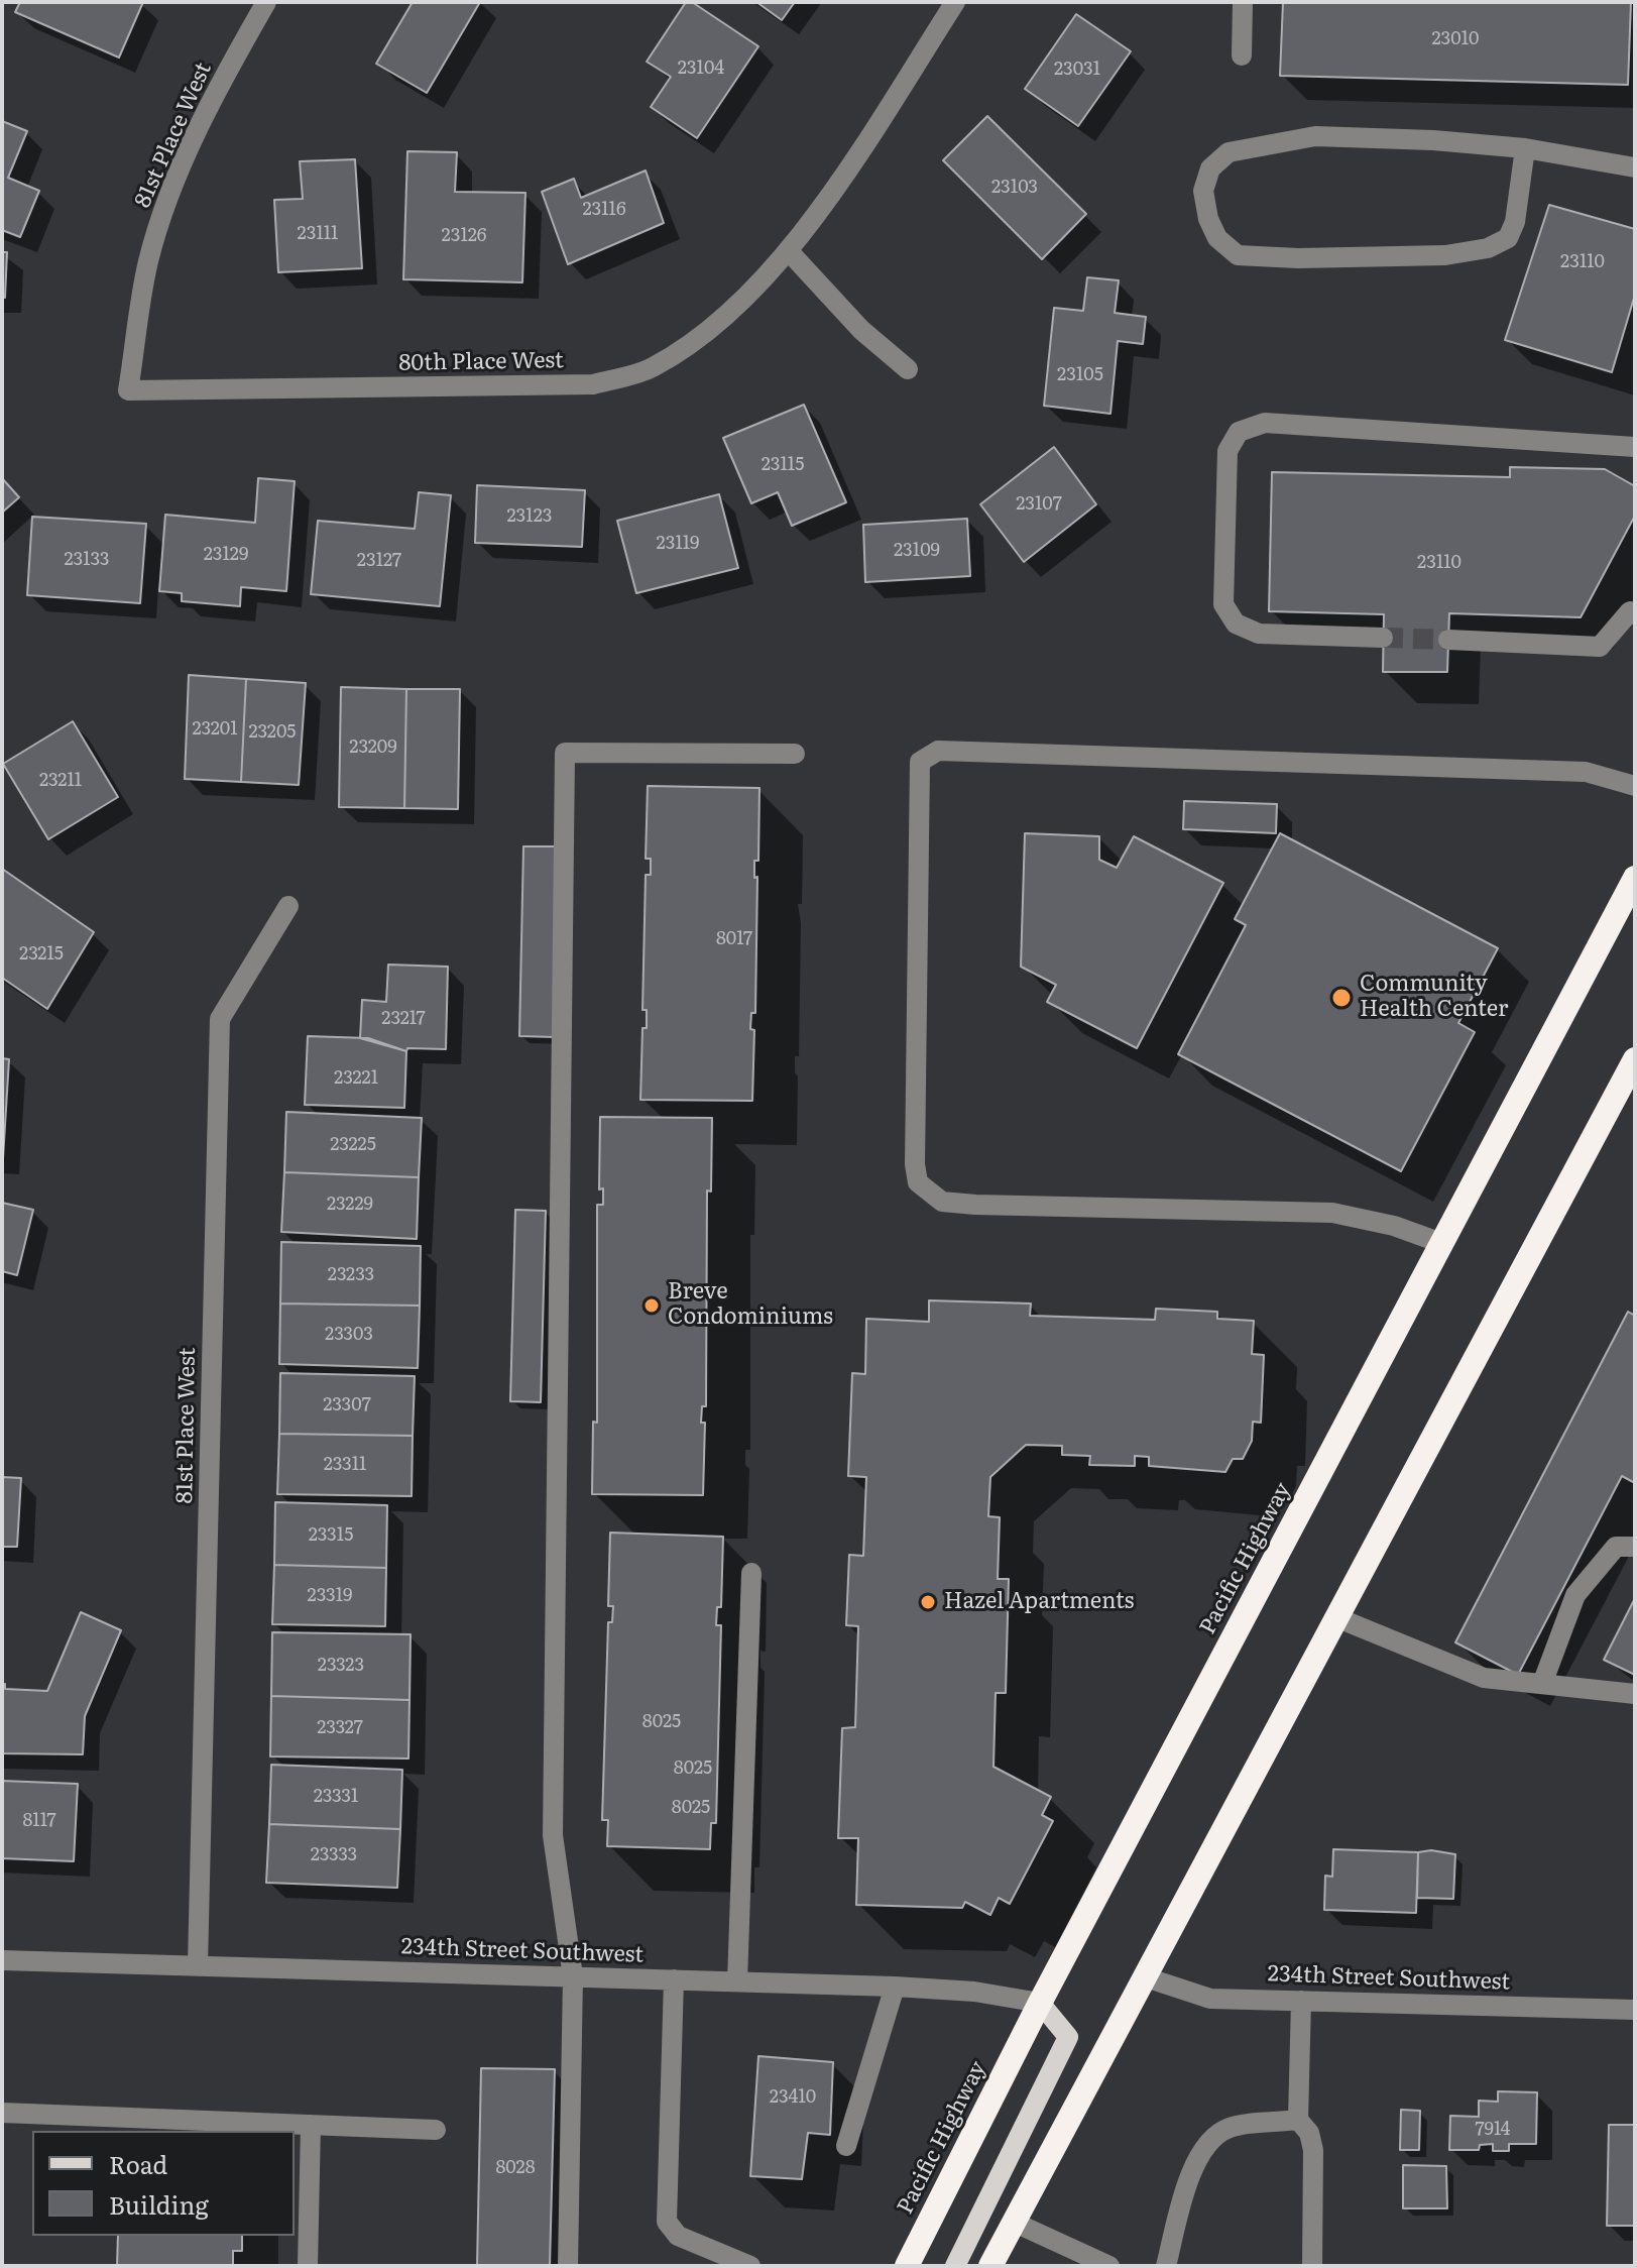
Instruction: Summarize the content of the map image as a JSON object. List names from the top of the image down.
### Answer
{
  "streets": {
    "highway": ["Pacific Highway"],
    "street": ["81st Place West", "80th Place West", "234th Street Southwest"]
  },
  "crossings": [
    ["81st Place West", "80th Place West"],
    ["81st Place West", "234th Street Southwest"],
    ["Pacific Highway", "234th Street Southwest"]
  ],
  "places": ["Community Health Center", "Breve Condominiums", "Hazel Apartments"],
  "house_numbers": [
    "23010",
    "23104",
    "23031",
    "23103",
    "23116",
    "23111",
    "23126",
    "23110",
    "23105",
    "23115",
    "23107",
    "23123",
    "23119",
    "23109",
    "23129",
    "23133",
    "23127",
    "23110",
    "23201",
    "23205",
    "23209",
    "23211",
    "8017",
    "23215",
    "23217",
    "23221",
    "23225",
    "23229",
    "23233",
    "23303",
    "23307",
    "23311",
    "23315",
    "23319",
    "23323",
    "8025",
    "23327",
    "8025",
    "23331",
    "8025",
    "8117",
    "23333",
    "23410",
    "7914",
    "8028"
  ],
  "legend": ["Road", "Building"]
}
